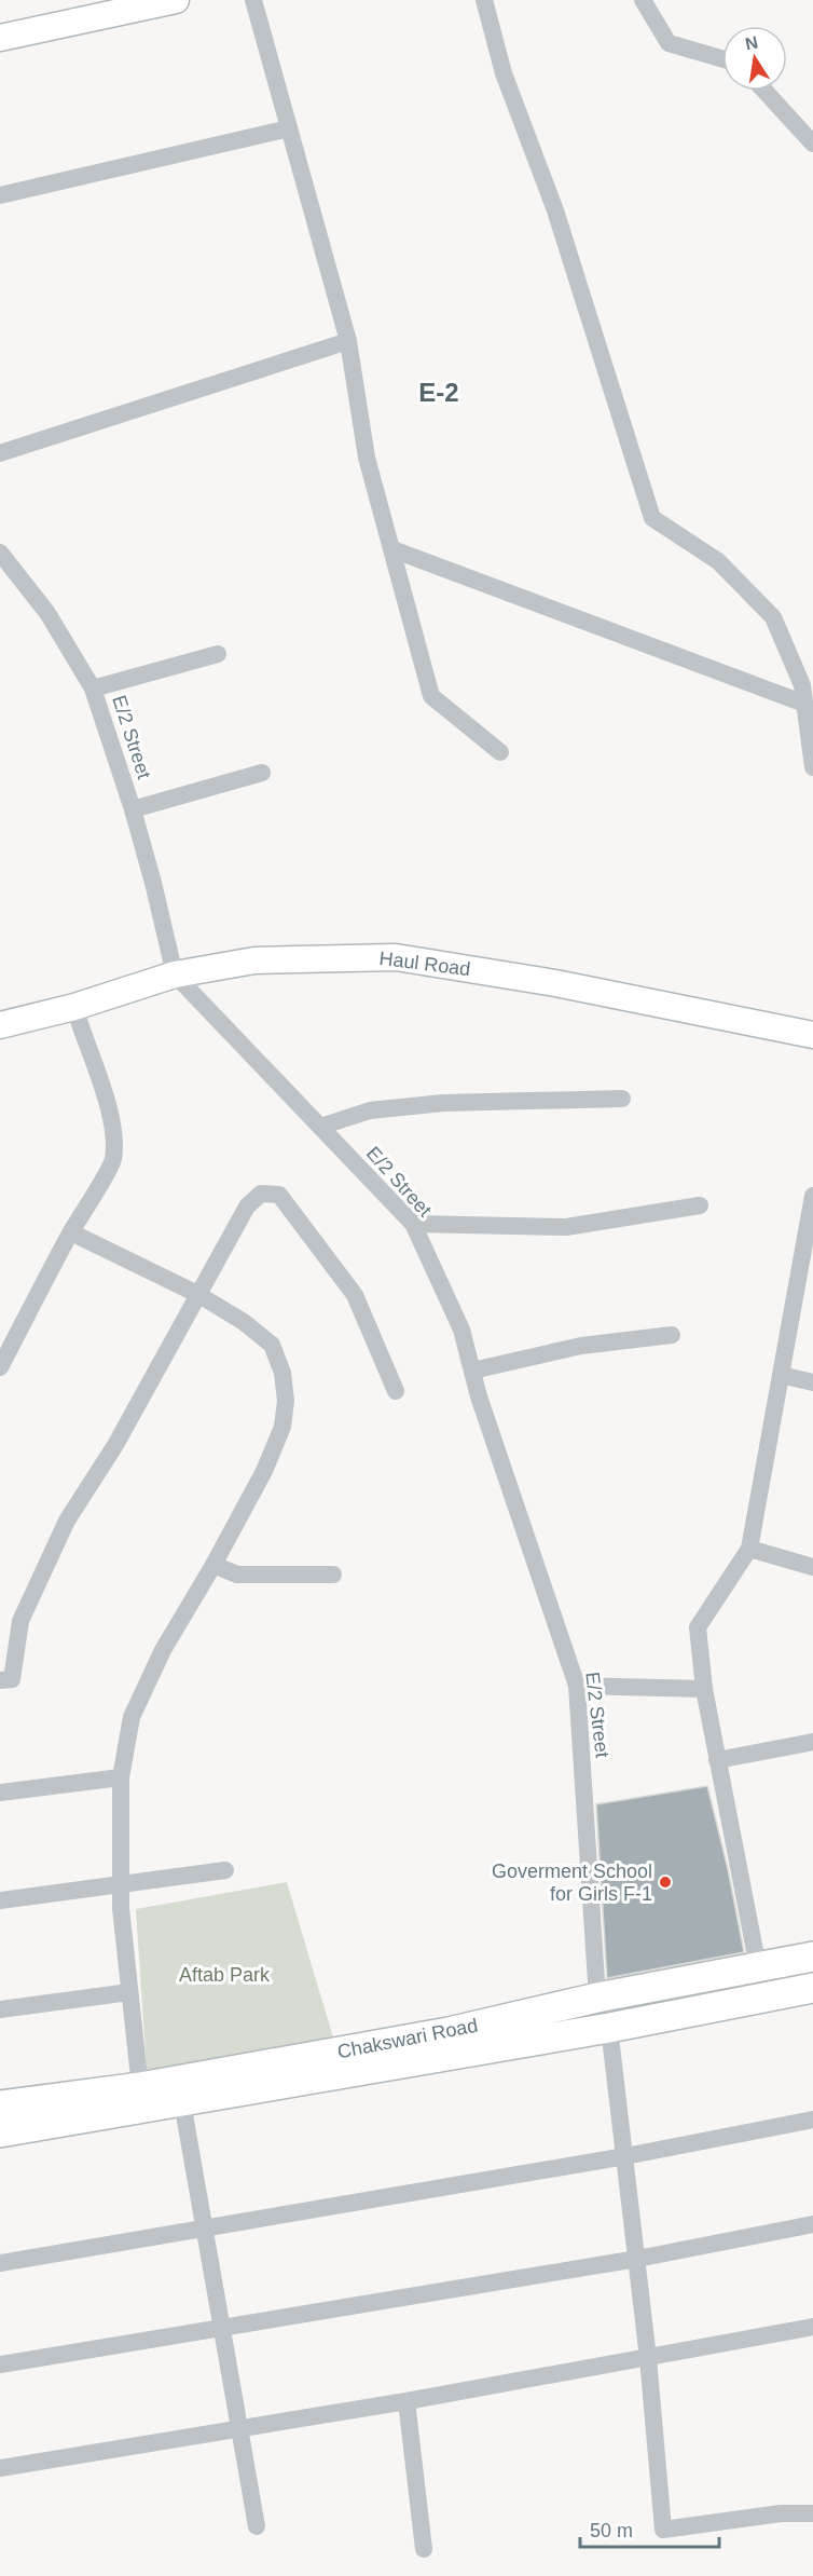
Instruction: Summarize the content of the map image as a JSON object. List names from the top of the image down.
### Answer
{
  "streets": {
    "main road": ["Haul Road", "Chakswari Road"],
    "street": ["E/2 Street"]
  },
  "crossings": [
    ["E/2 Street", "Haul Road"],
    ["E/2 Street", "Chakswari Road"]
  ],
  "districts": ["E-2"],
  "parks": ["Aftab Park"],
  "places": ["Goverment School for Girls F-1"],
  "scale_bar": "50 m",
  "north": "top"
}
